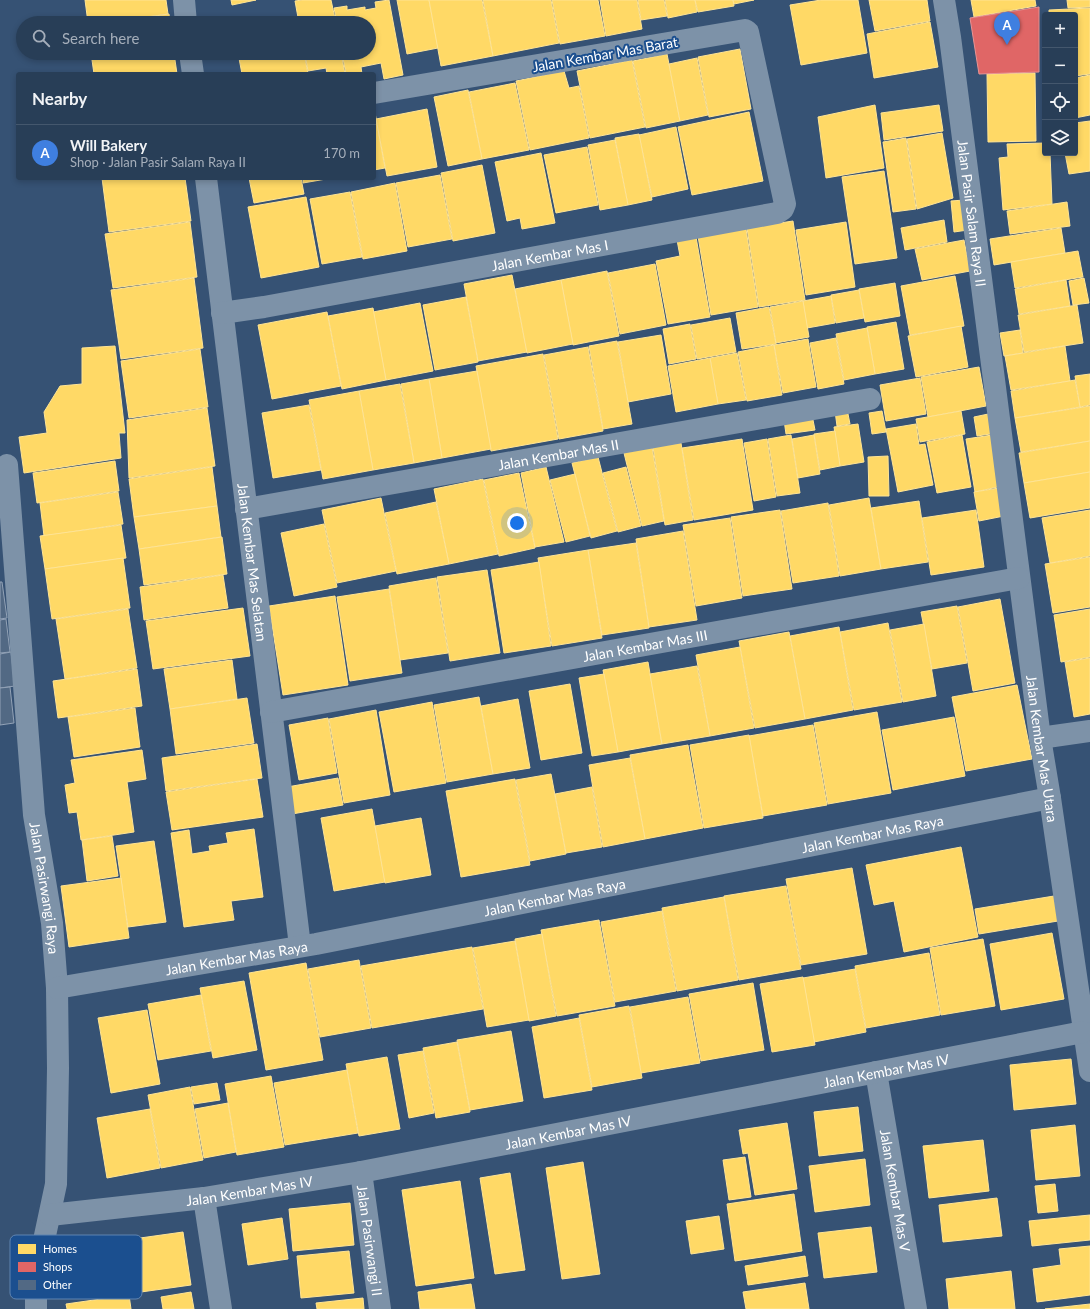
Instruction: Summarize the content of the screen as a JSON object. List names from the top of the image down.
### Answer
{
  "streets": {
    "street": [
      "Jalan Kembar Mas Barat",
      "Jalan Pasir Salam Raya II",
      "Jalan Kembar Mas I",
      "Jalan Kembar Mas II",
      "Jalan Kembar Mas Selatan",
      "Jalan Kembar Mas III",
      "Jalan Kembar Mas Utara",
      "Jalan Kembar Mas Raya",
      "Jalan Pasirwangi Raya",
      "Jalan Kembar Mas IV",
      "Jalan Kembar Mas V",
      "Jalan Pasirwangi II"
    ]
  },
  "crossings": [
    ["Jalan Kembar Mas Barat", "Jalan Kembar Mas I"],
    ["Jalan Pasir Salam Raya II", "Jalan Kembar Mas Utara"],
    ["Jalan Kembar Mas I", "Jalan Kembar Mas Selatan"],
    ["Jalan Kembar Mas II", "Jalan Kembar Mas Selatan"],
    ["Jalan Kembar Mas Selatan", "Jalan Kembar Mas III"],
    ["Jalan Kembar Mas Selatan", "Jalan Kembar Mas Raya"],
    ["Jalan Kembar Mas III", "Jalan Kembar Mas Utara"],
    ["Jalan Kembar Mas Utara", "Jalan Kembar Mas Raya"],
    ["Jalan Kembar Mas Utara", "Jalan Kembar Mas IV"],
    ["Jalan Kembar Mas Raya", "Jalan Pasirwangi Raya"],
    ["Jalan Pasirwangi Raya", "Jalan Kembar Mas IV"],
    ["Jalan Kembar Mas IV", "Jalan Kembar Mas V"],
    ["Jalan Kembar Mas IV", "Jalan Pasirwangi II"]
  ],
  "legend": ["Homes", "Shops", "Other"],
  "page": {
    "map_buttons": ["+", "−"],
    "pins": "A",
    "search": "Search here",
    "heading": "Nearby",
    "list": [
      {
        "mark": "A",
        "name": "Will Bakery",
        "note": "Shop · Jalan Pasir Salam Raya II",
        "value": "170 m"
      }
    ]
  }
}
